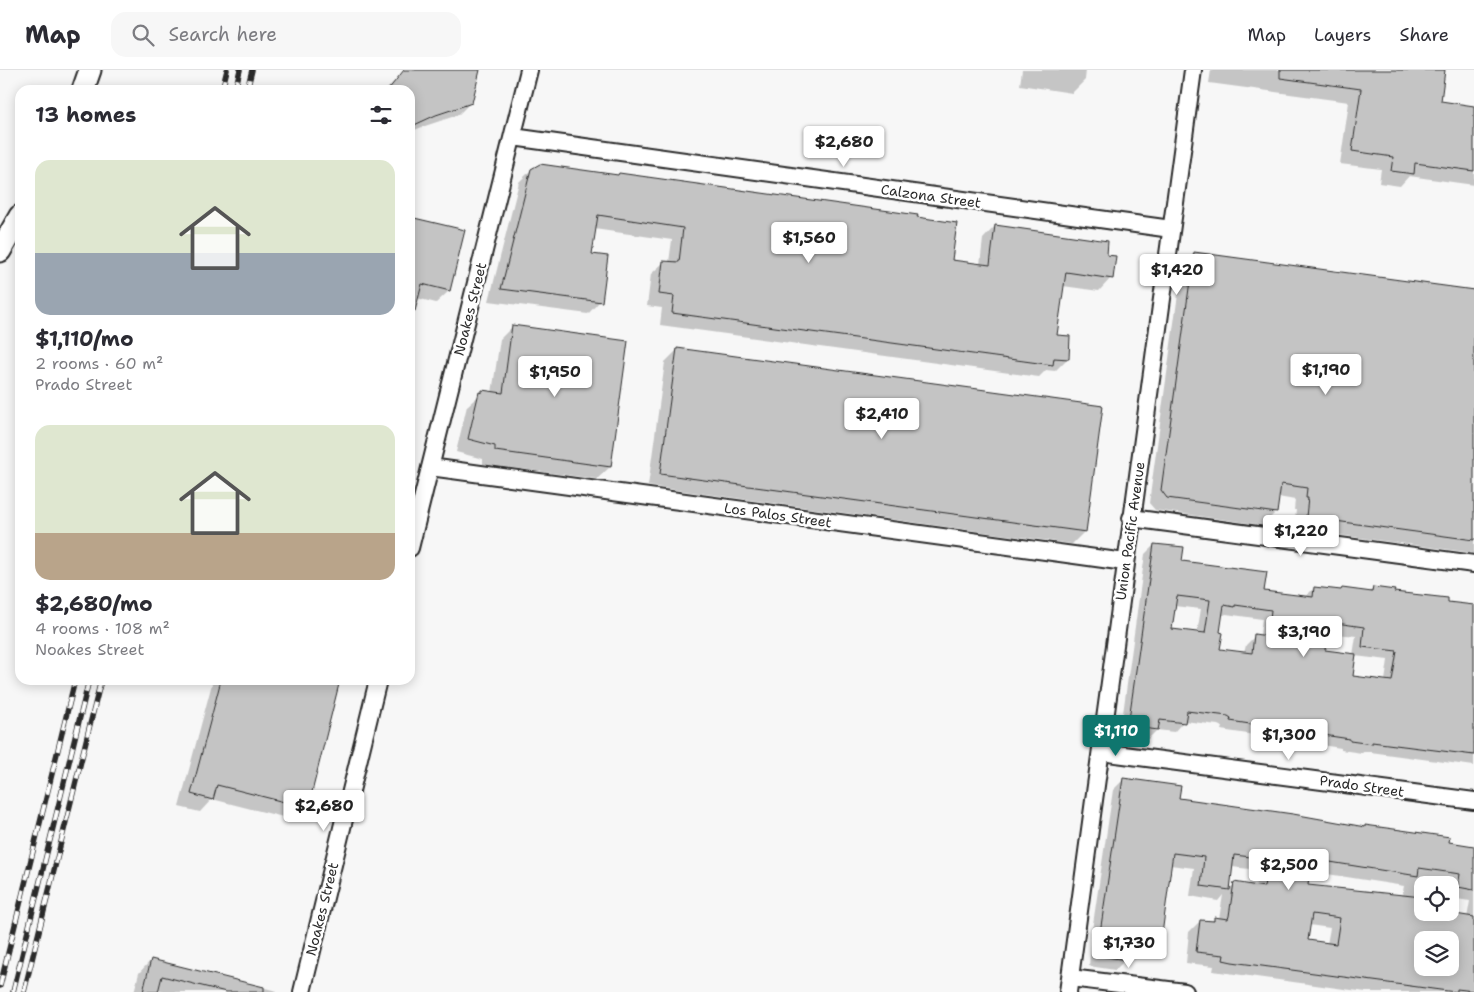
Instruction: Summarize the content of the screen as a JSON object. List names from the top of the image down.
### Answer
{
  "streets": {
    "street": [
      "Calzona Street",
      "Noakes Street",
      "Los Palos Street",
      "Union Pacific Avenue",
      "Prado Street"
    ]
  },
  "crossings": [
    ["Calzona Street", "Noakes Street"],
    ["Calzona Street", "Union Pacific Avenue"],
    ["Noakes Street", "Los Palos Street"],
    ["Los Palos Street", "Union Pacific Avenue"],
    ["Union Pacific Avenue", "Prado Street"]
  ],
  "page": {
    "header": "Map",
    "search": "Search here",
    "nav": ["Map", "Layers", "Share"],
    "heading": "13 homes",
    "price": [
      "$2,680",
      "$1,560",
      "$1,420",
      "$1,190",
      "$1,950",
      "$2,410",
      "$1,220",
      "$3,190",
      "$1,110",
      "$1,300",
      "$2,680",
      "$2,500",
      "$1,730"
    ],
    "list": [
      {
        "name": "$1,110/mo",
        "note": "2 rooms · 60 m² · Prado Street"
      },
      {
        "name": "$2,680/mo",
        "note": "4 rooms · 108 m² · Noakes Street"
      }
    ]
  }
}
